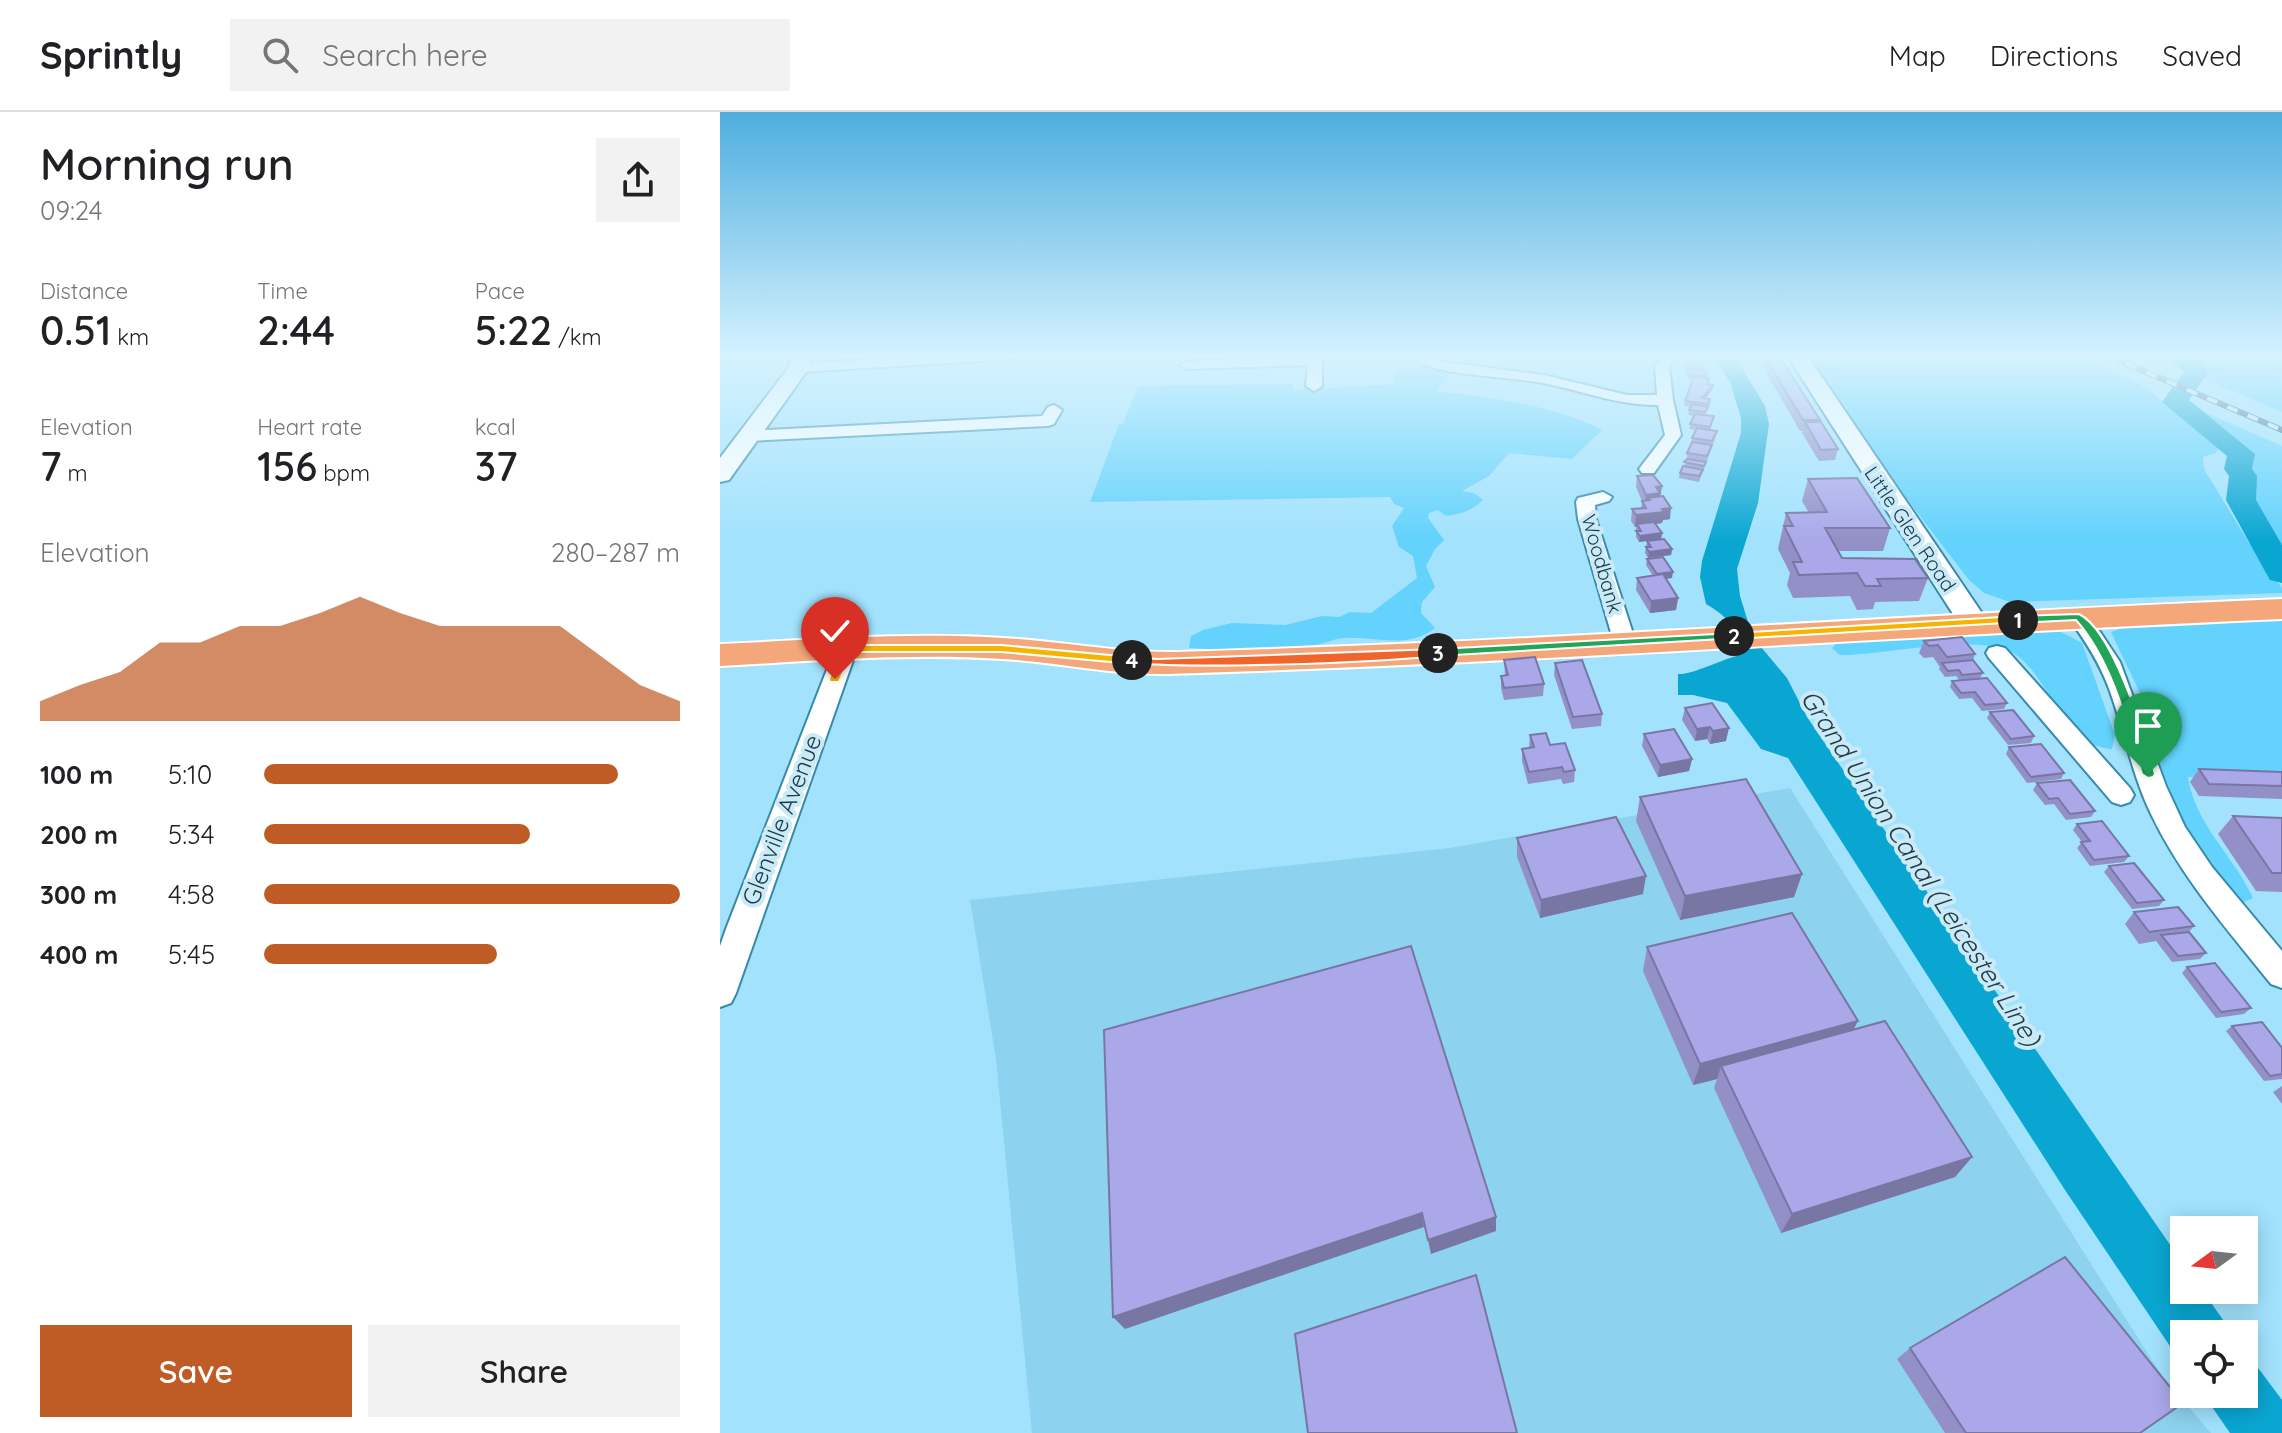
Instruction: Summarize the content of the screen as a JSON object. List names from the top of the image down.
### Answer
{
  "streets": {
    "main road": ["Little Glen Road"],
    "street": ["Woodbank", "Glenville Avenue"]
  },
  "water": ["Grand Union Canal (Leicester Line)"],
  "north": "left",
  "page": {
    "header": "Sprintly",
    "search": "Search here",
    "nav": ["Map", "Directions", "Saved"],
    "heading": ["Morning run", "09:24"],
    "stats": [
      ["Distance", "0.51 km"],
      ["Time", "2:44"],
      ["Pace", "5:22 /km"],
      ["Elevation", "7 m"],
      ["Heart rate", "156 bpm"],
      ["kcal", "37"]
    ],
    "chart": ["Elevation", "280–287 m"],
    "pins": [
      "1",
      "2",
      "3",
      "4"
    ],
    "list": [
      {
        "name": "100 m",
        "note": "5:10"
      },
      {
        "name": "200 m",
        "note": "5:34"
      },
      {
        "name": "300 m",
        "note": "4:58"
      },
      {
        "name": "400 m",
        "note": "5:45"
      }
    ],
    "buttons": ["Save", "Share"]
  }
}
